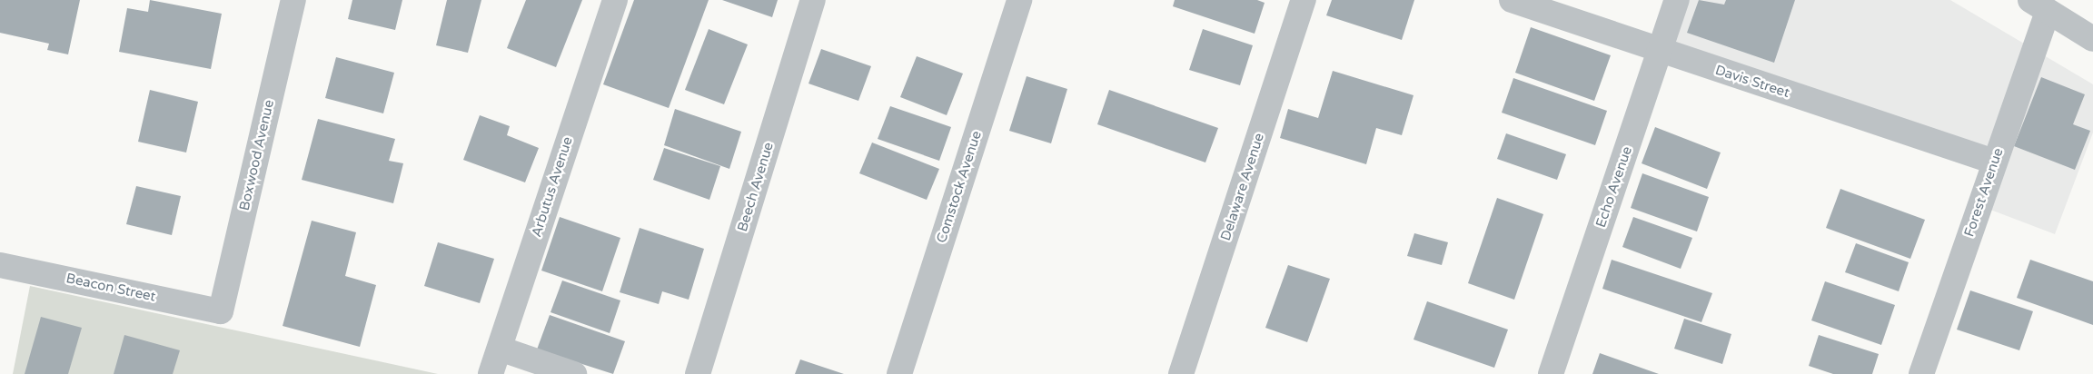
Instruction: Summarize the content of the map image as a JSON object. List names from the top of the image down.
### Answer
{
  "streets": {
    "street": [
      "Davis Street",
      "Boxwood Avenue",
      "Arbutus Avenue",
      "Beech Avenue",
      "Comstock Avenue",
      "Delaware Avenue",
      "Echo Avenue",
      "Forest Avenue",
      "Beacon Street"
    ]
  },
  "crossings": [
    ["Davis Street", "Echo Avenue"],
    ["Davis Street", "Forest Avenue"],
    ["Boxwood Avenue", "Beacon Street"]
  ]
}
